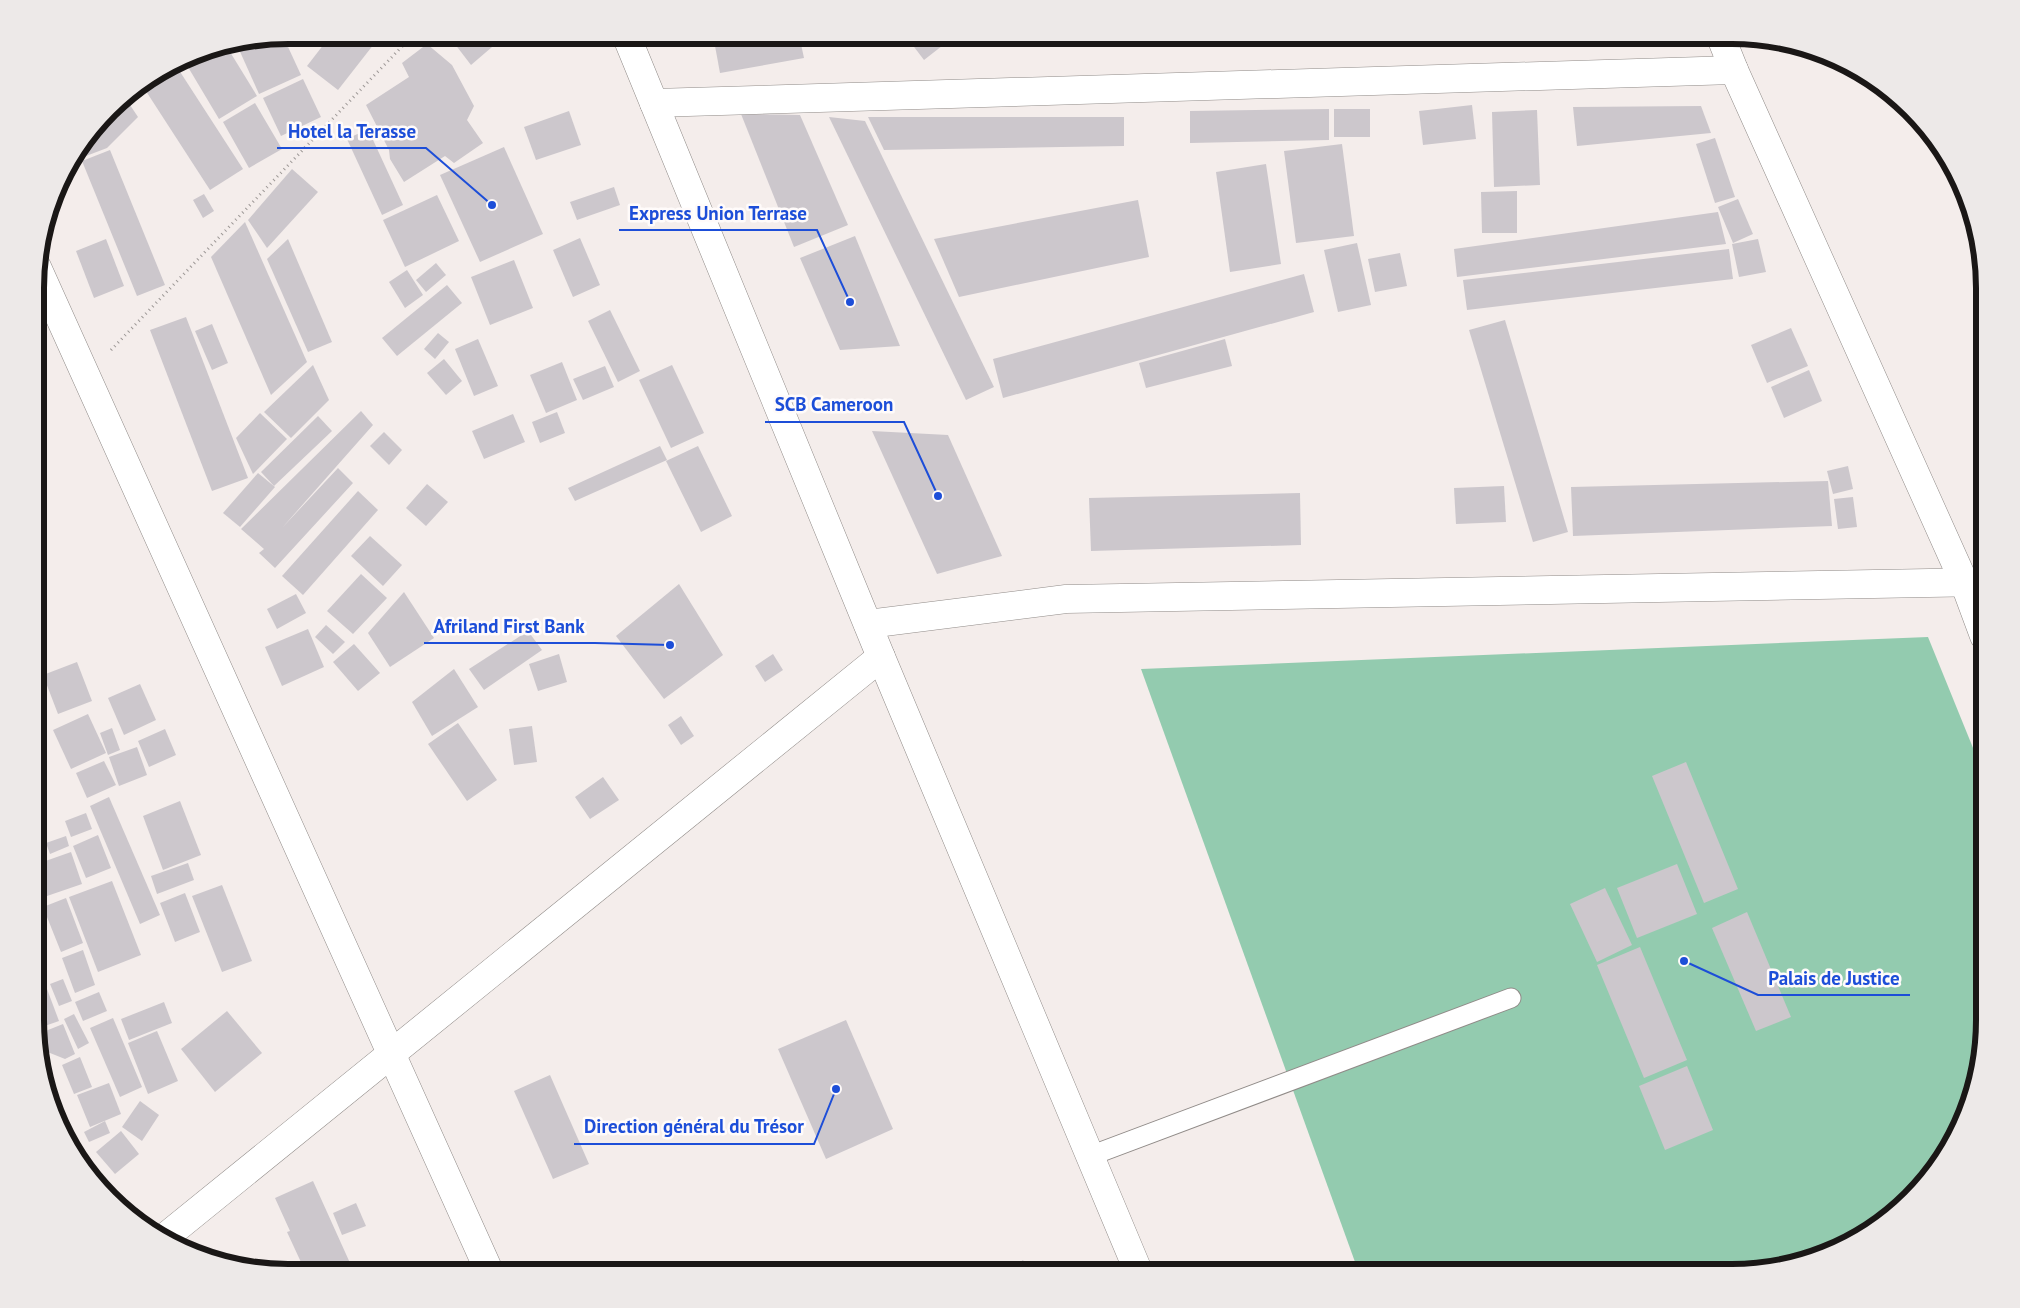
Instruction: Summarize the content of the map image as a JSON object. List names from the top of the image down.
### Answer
{
  "places": [
    "Hotel la Terasse",
    "Express Union Terrase",
    "SCB Cameroon",
    "Afriland First Bank",
    "Palais de Justice",
    "Direction général du Trésor"
  ]
}
